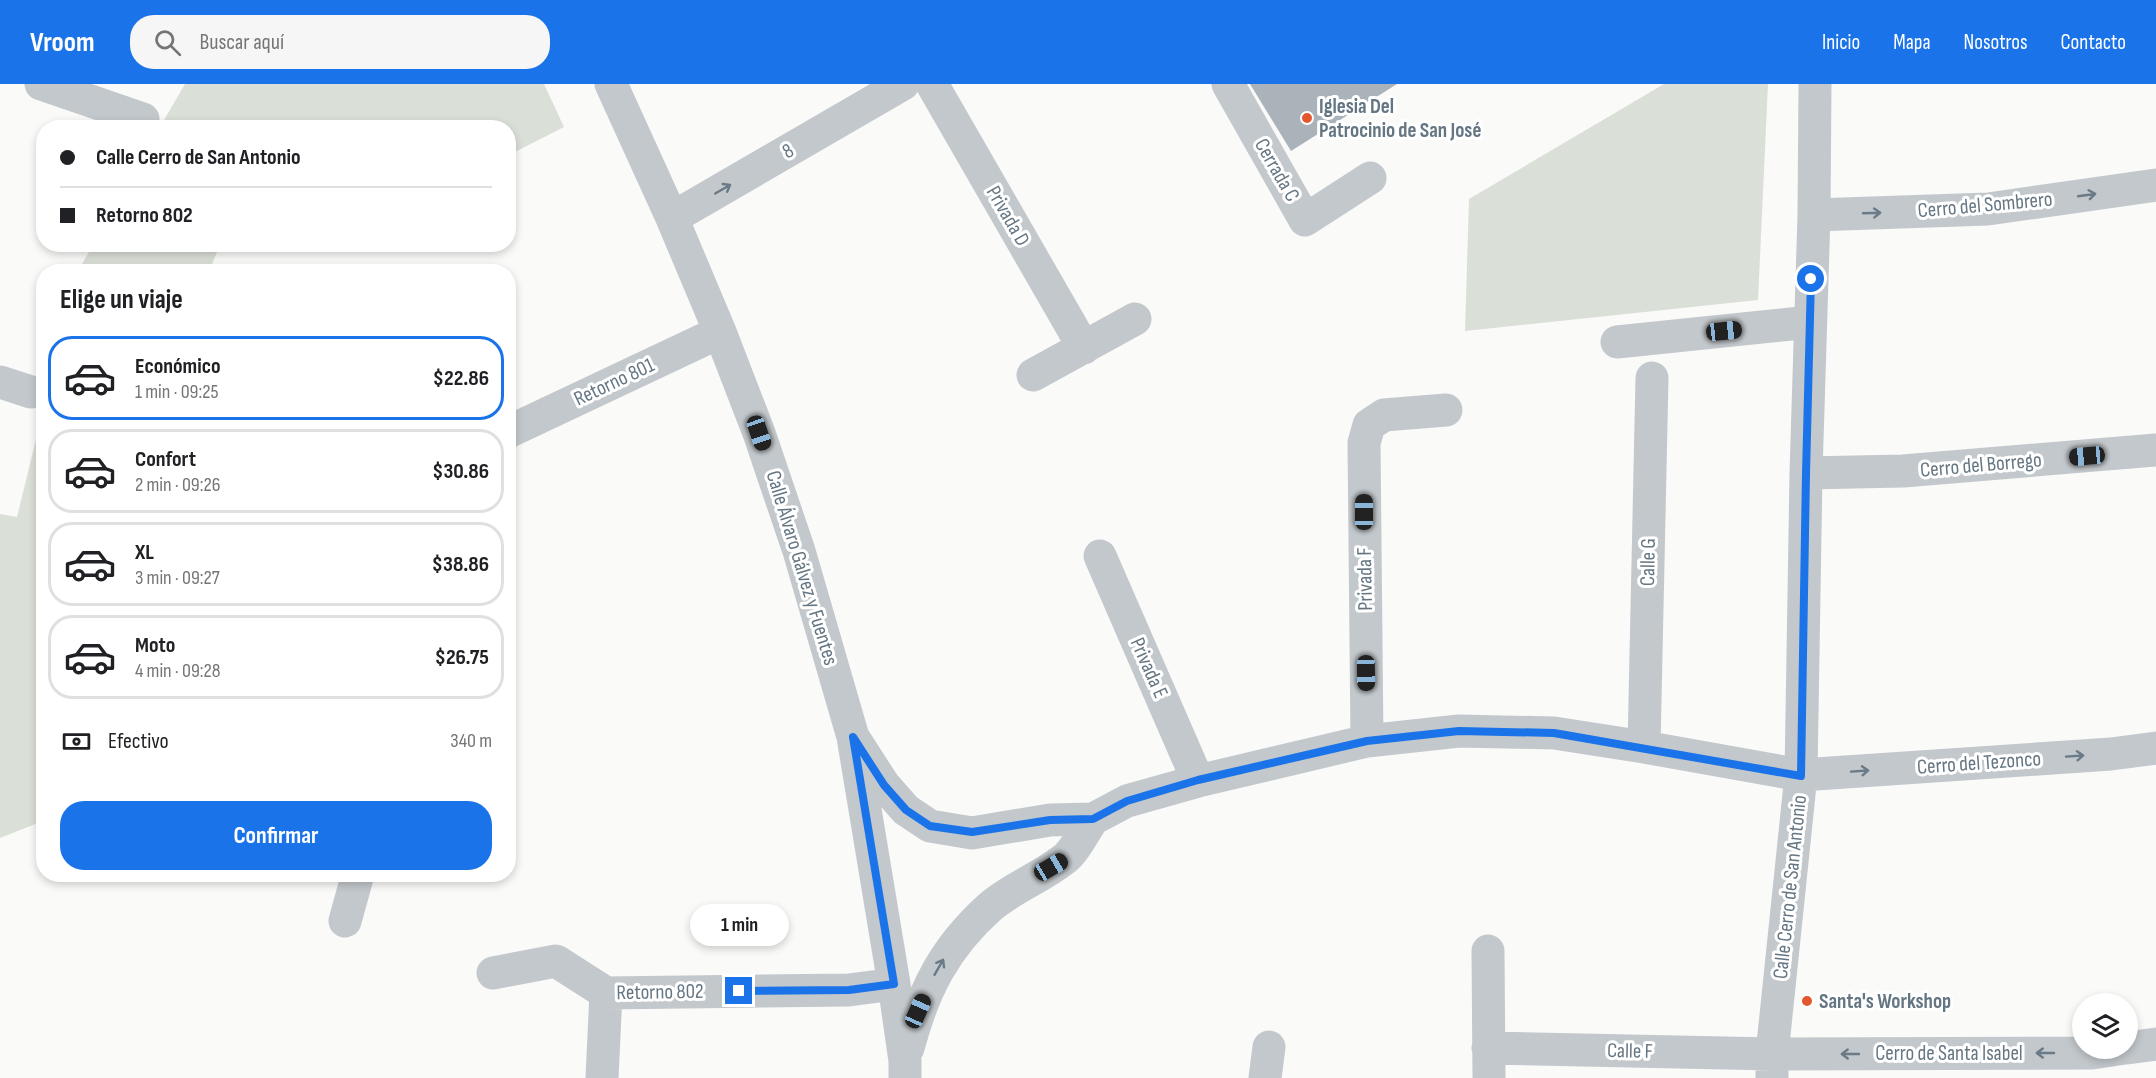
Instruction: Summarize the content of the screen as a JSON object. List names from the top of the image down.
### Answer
{
  "streets": {
    "street": [
      "8",
      "Cerrada C",
      "Cerro del Sombrero",
      "Privada D",
      "Retorno 801",
      "Cerro del Borrego",
      "Calle G",
      "Calle Álvaro Gálvez y Fuentes",
      "Privada F",
      "Privada E",
      "Cerro del Tezonco",
      "Calle Cerro de San Antonio",
      "Retorno 802",
      "Calle F",
      "Cerro de Santa Isabel"
    ]
  },
  "crossings": [
    ["8", "Calle Álvaro Gálvez y Fuentes"],
    ["Cerro del Sombrero", "Calle Cerro de San Antonio"],
    ["Retorno 801", "Calle Álvaro Gálvez y Fuentes"],
    ["Cerro del Borrego", "Calle Cerro de San Antonio"],
    ["Calle G", "Cerro del Tezonco"],
    ["Calle Álvaro Gálvez y Fuentes", "Retorno 802"],
    ["Privada F", "Cerro del Tezonco"],
    ["Privada E", "Cerro del Tezonco"],
    ["Cerro del Tezonco", "Calle Cerro de San Antonio"],
    ["Calle Cerro de San Antonio", "Calle F"],
    ["Calle Cerro de San Antonio", "Cerro de Santa Isabel"],
    ["Calle F", "Cerro de Santa Isabel"]
  ],
  "one_way": ["8", "Cerro del Sombrero", "Cerro de Santa Isabel"],
  "places": ["Iglesia Del Patrocinio de San José", "Santa's Workshop"],
  "page": {
    "header": "Vroom",
    "search": "Buscar aquí",
    "nav": [
      "Inicio",
      "Mapa",
      "Nosotros",
      "Contacto"
    ],
    "banner": ["Calle Cerro de San Antonio", "Retorno 802"],
    "heading": "Elige un viaje",
    "list": [
      {
        "name": "Económico",
        "note": "1 min · 09:25",
        "value": "$22.86"
      },
      {
        "name": "Confort",
        "note": "2 min · 09:26",
        "value": "$30.86"
      },
      {
        "name": "XL",
        "note": "3 min · 09:27",
        "value": "$38.86"
      },
      {
        "name": "Moto",
        "note": "4 min · 09:28",
        "value": "$26.75"
      }
    ],
    "pay": ["Efectivo", "340 m"],
    "buttons": "Confirmar",
    "bubble": "1 min"
  }
}
